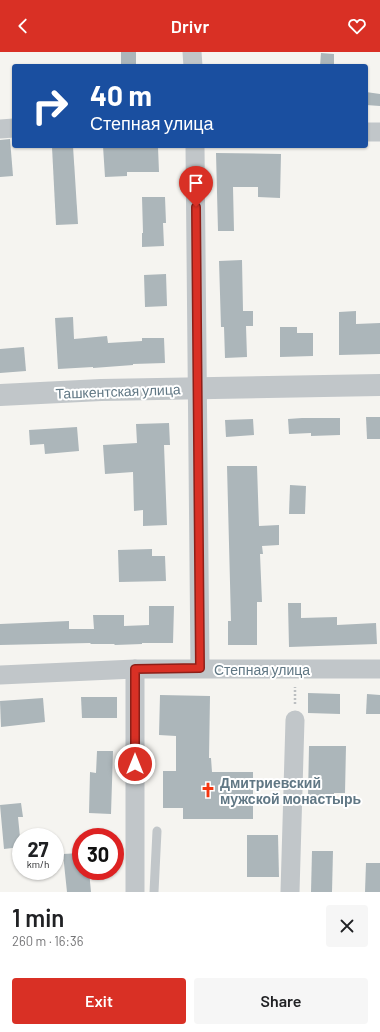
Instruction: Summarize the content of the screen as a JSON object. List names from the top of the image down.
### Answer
{
  "streets": {
    "street": ["Ташкентская улица", "Степная улица"]
  },
  "places": {
    "church": ["Дмитриевский мужской монастырь"]
  },
  "page": {
    "header": "Drivr",
    "turn": ["40 m", "Степная улица"],
    "speed": "27 km/h",
    "limit": "30",
    "heading": ["1 min", "260 m · 16:36"],
    "buttons": ["Exit", "Share"]
  }
}
